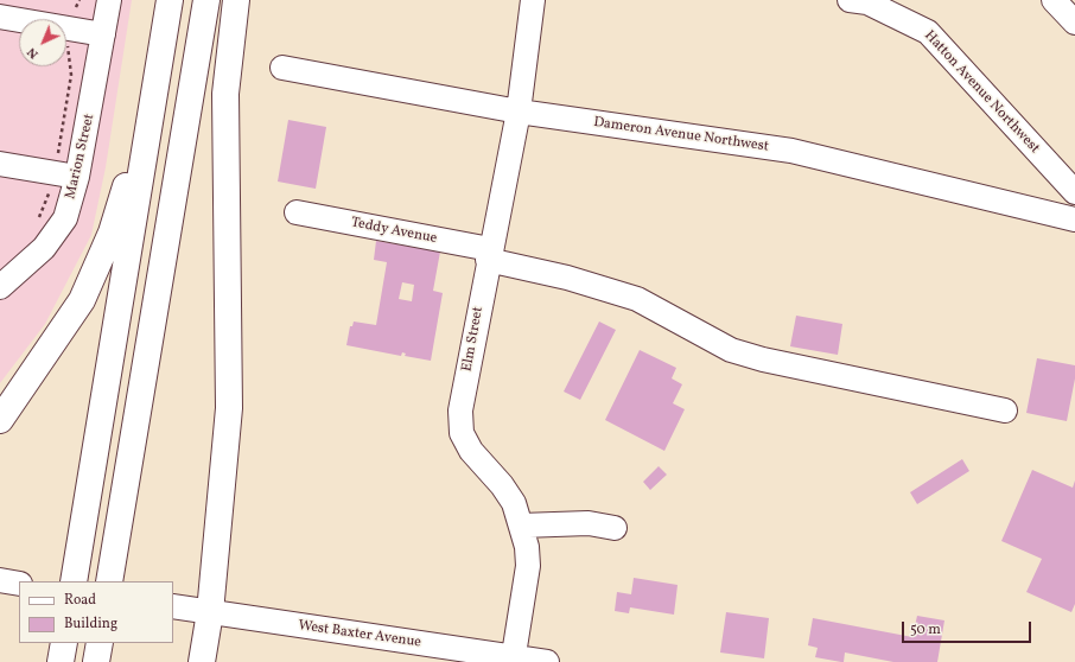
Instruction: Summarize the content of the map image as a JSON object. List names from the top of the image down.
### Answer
{
  "streets": {
    "street": [
      "Hatton Avenue Northwest",
      "Dameron Avenue Northwest",
      "Marion Street",
      "Teddy Avenue",
      "Elm Street",
      "West Baxter Avenue"
    ]
  },
  "crossings": [
    ["Dameron Avenue Northwest", "Elm Street"],
    ["Teddy Avenue", "Elm Street"],
    ["Elm Street", "West Baxter Avenue"]
  ],
  "legend": ["Road", "Building"],
  "scale_bar": "50 m",
  "north": "bottom left"
}
